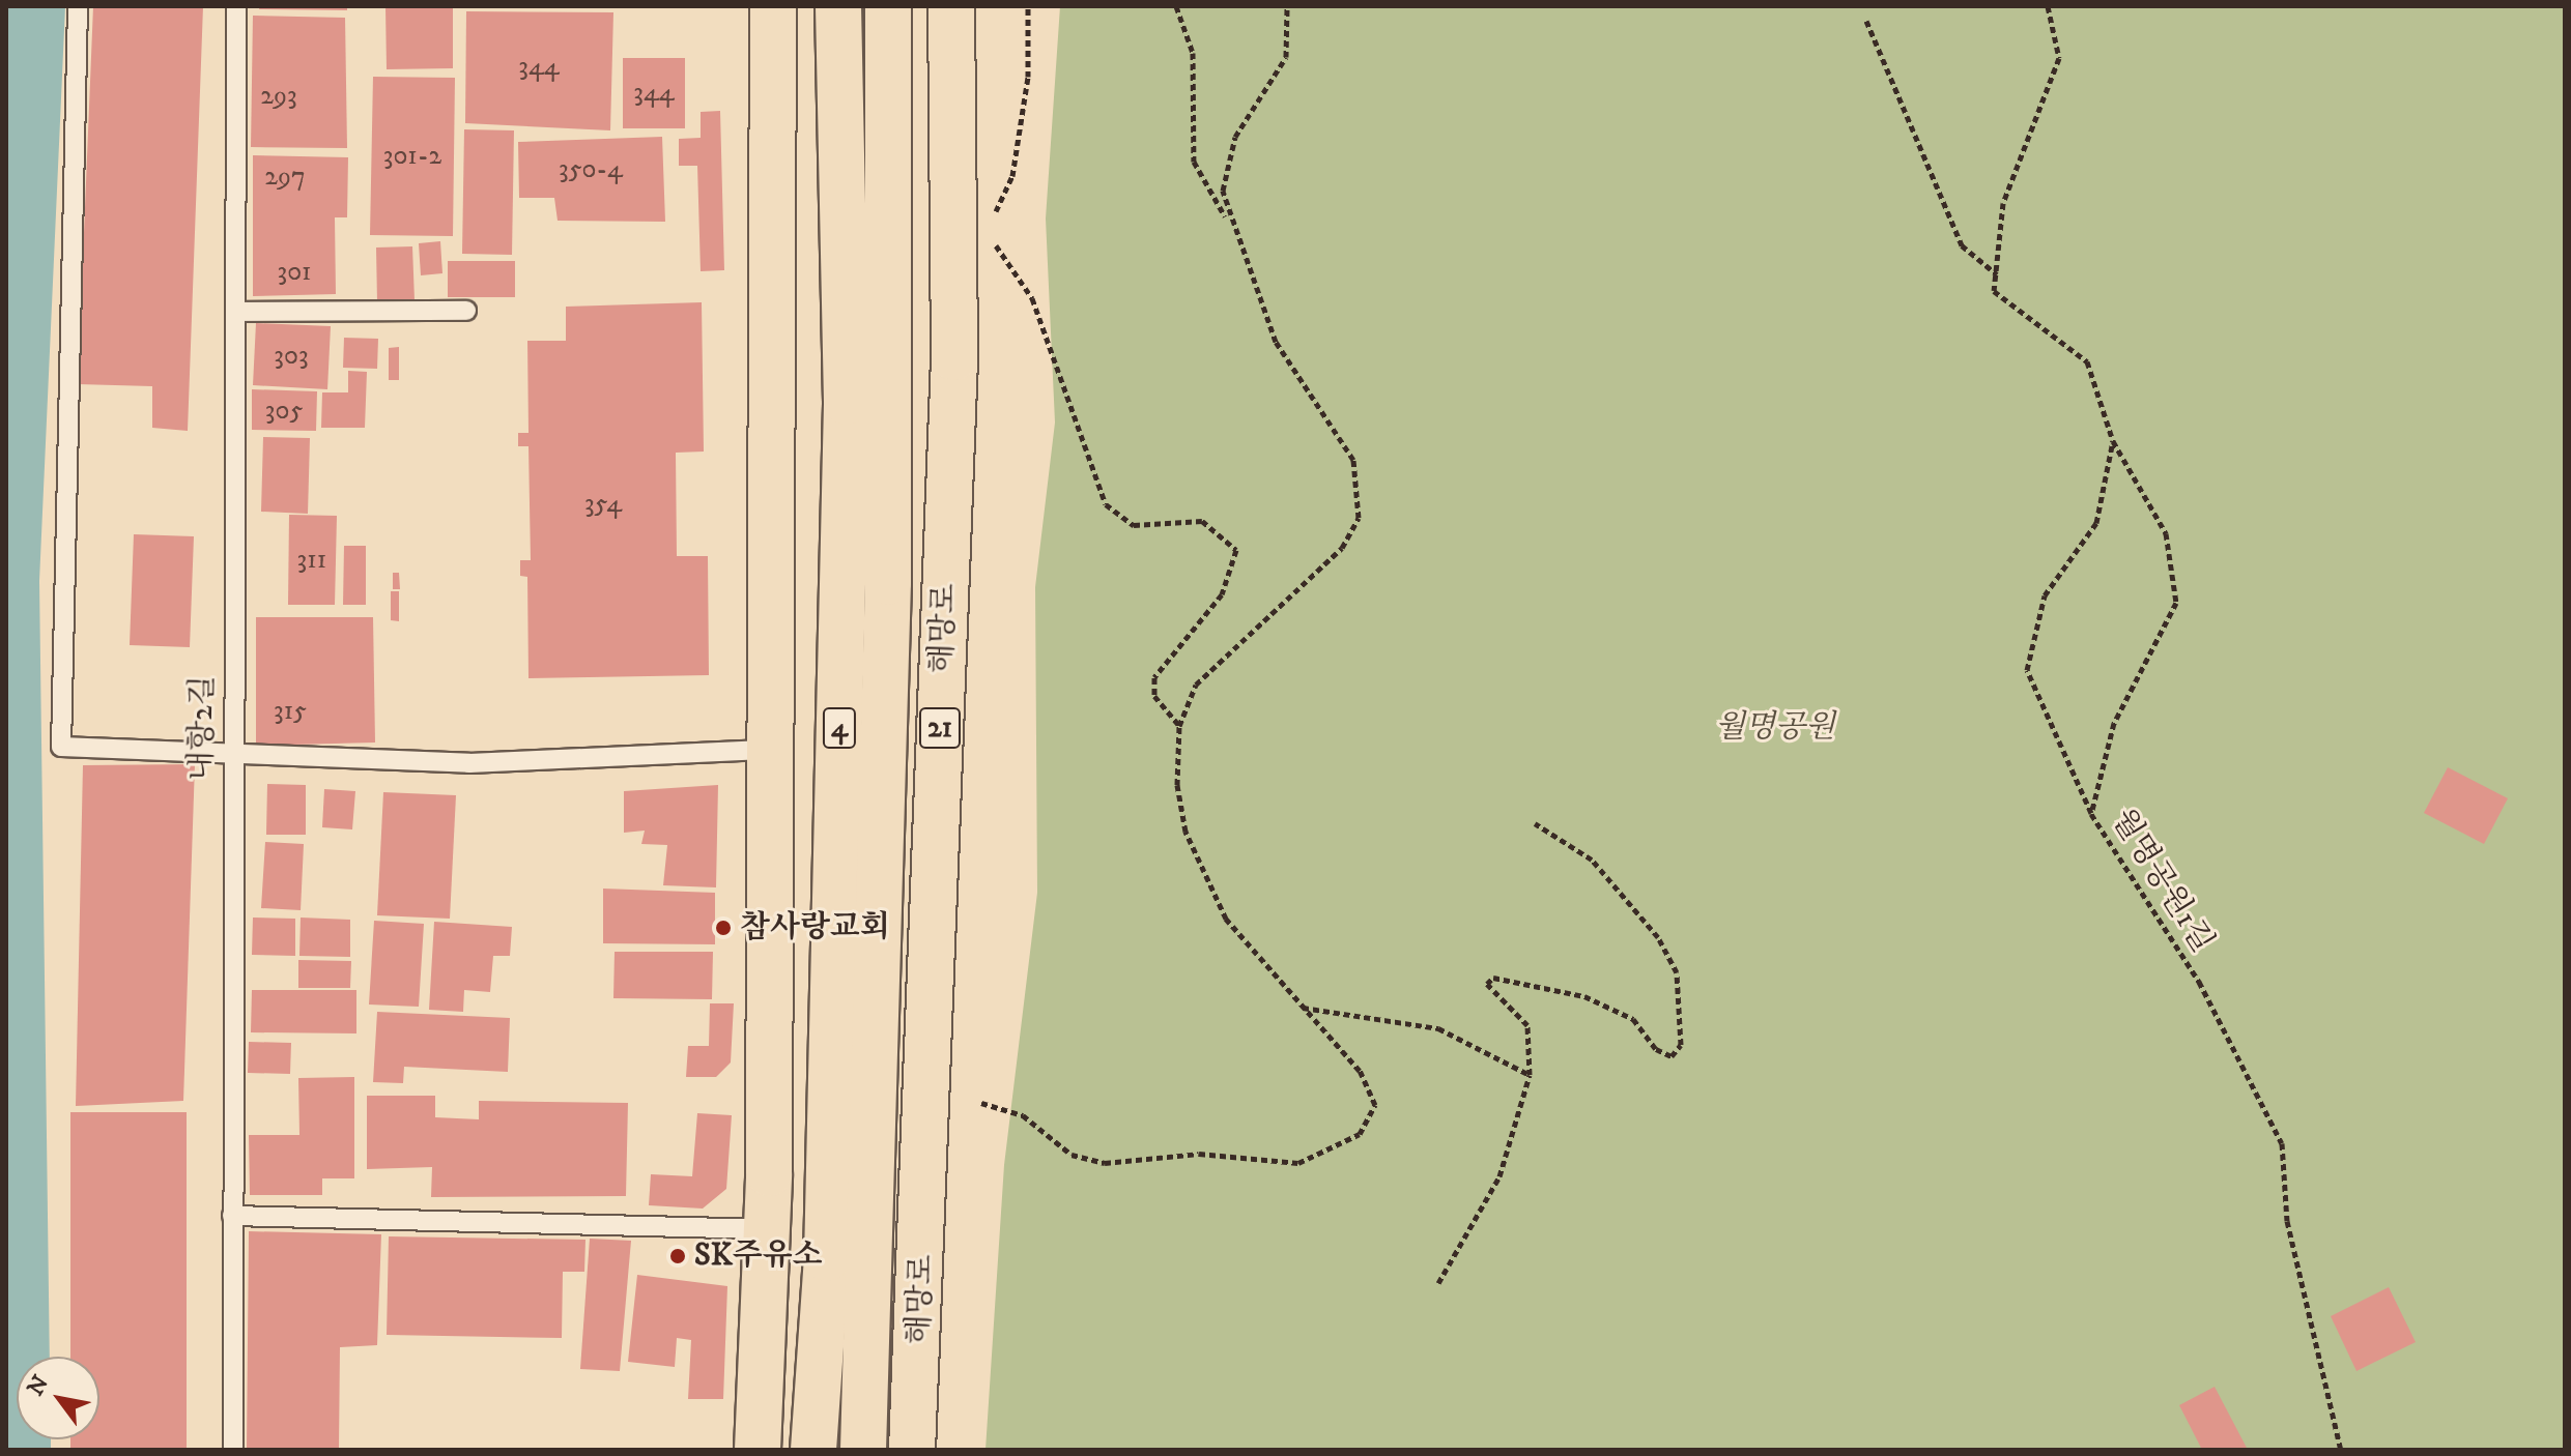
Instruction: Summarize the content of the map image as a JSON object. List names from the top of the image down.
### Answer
{
  "streets": {
    "main road": ["해망로", "4", "21"],
    "lane": ["내항2길"],
    "path": ["월명공원1길"]
  },
  "parks": ["월명공원"],
  "places": ["참사랑교회", "SK주유소"],
  "house_numbers": [
    "344",
    "344",
    "293",
    "301-2",
    "350-4",
    "297",
    "301",
    "303",
    "305",
    "354",
    "311",
    "315"
  ],
  "north": "top left"
}
